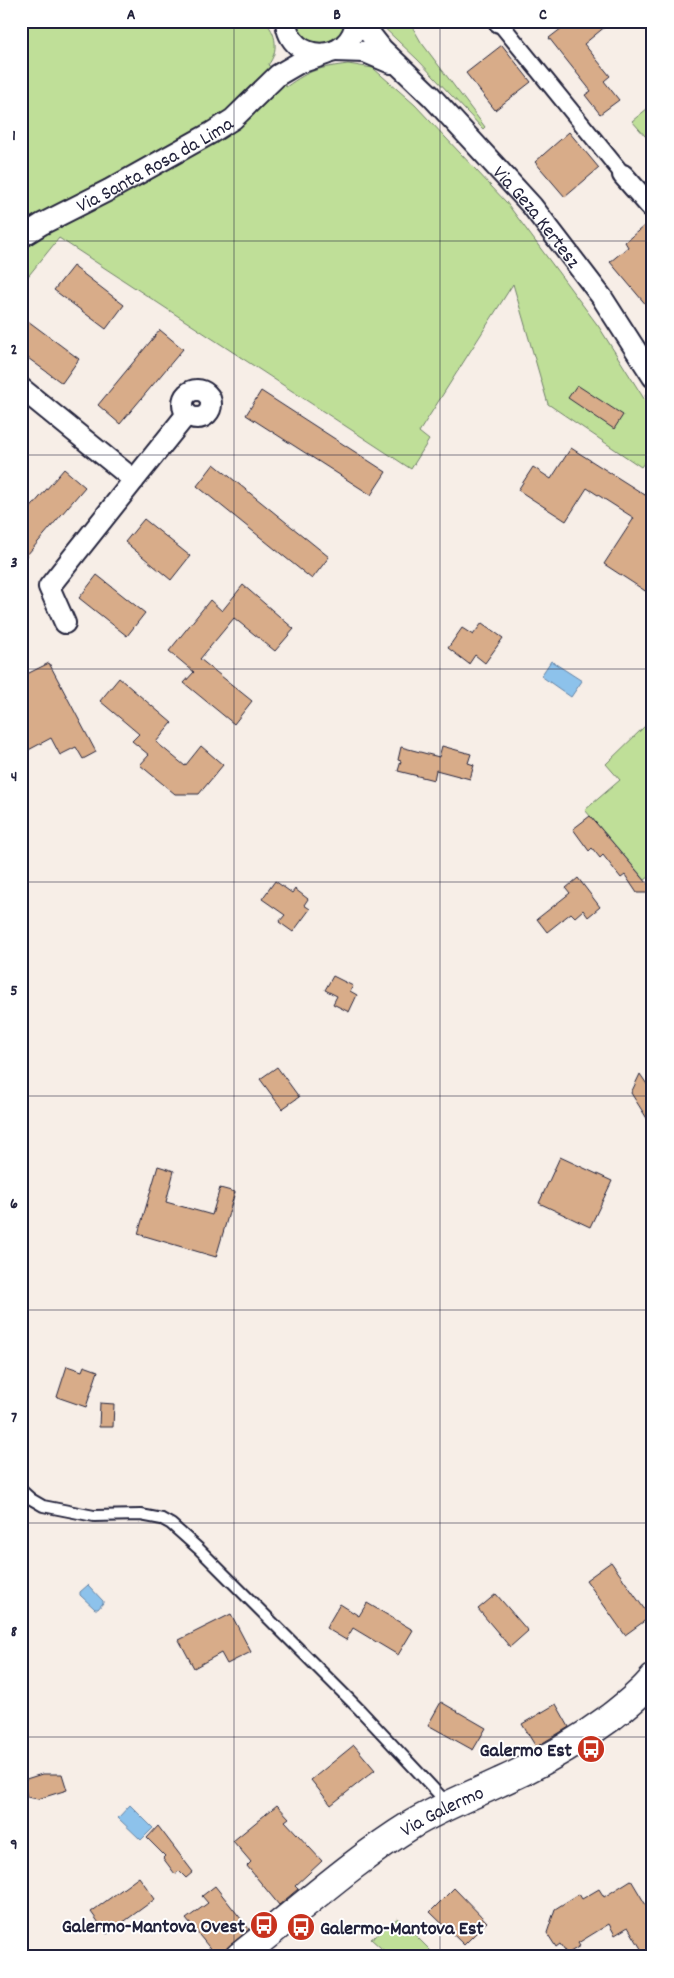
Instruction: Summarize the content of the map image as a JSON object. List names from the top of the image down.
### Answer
{
  "streets": {
    "main road": ["Via Galermo"],
    "street": ["Via Santa Rosa da Lima", "Via Geza Kertesz"]
  },
  "places": {
    "bus stop": ["Galermo Est", "Galermo-Mantova Ovest", "Galermo-Mantova Est"]
  },
  "grid": {
    "columns": ["A", "B", "C"],
    "rows": [
      "1",
      "2",
      "3",
      "4",
      "5",
      "6",
      "7",
      "8",
      "9"
    ]
  }
}
